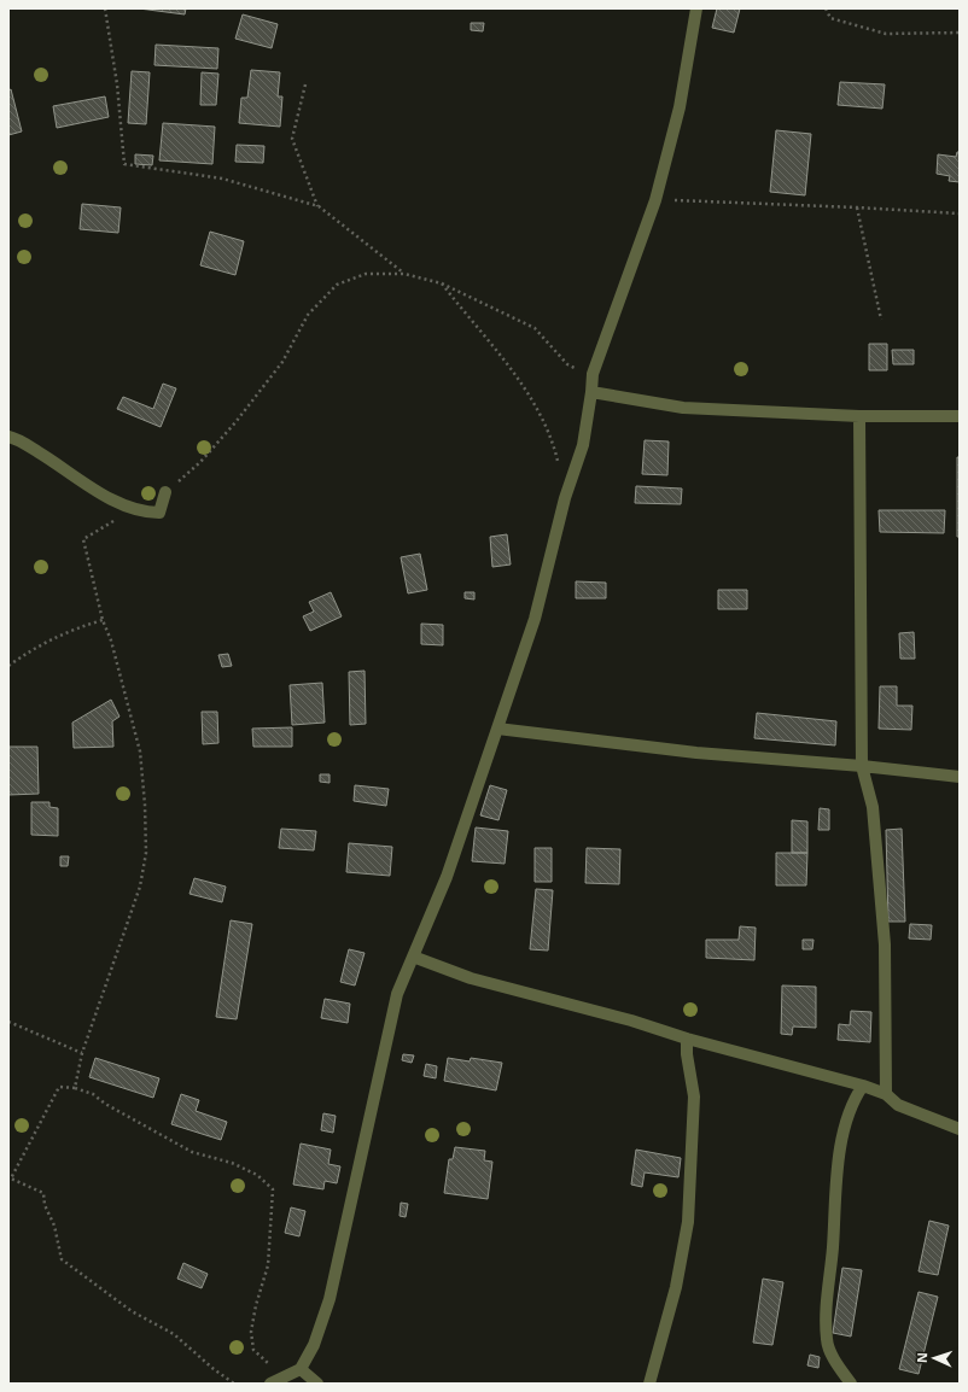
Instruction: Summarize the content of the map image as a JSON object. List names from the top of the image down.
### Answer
{
  "north": "left"
}
